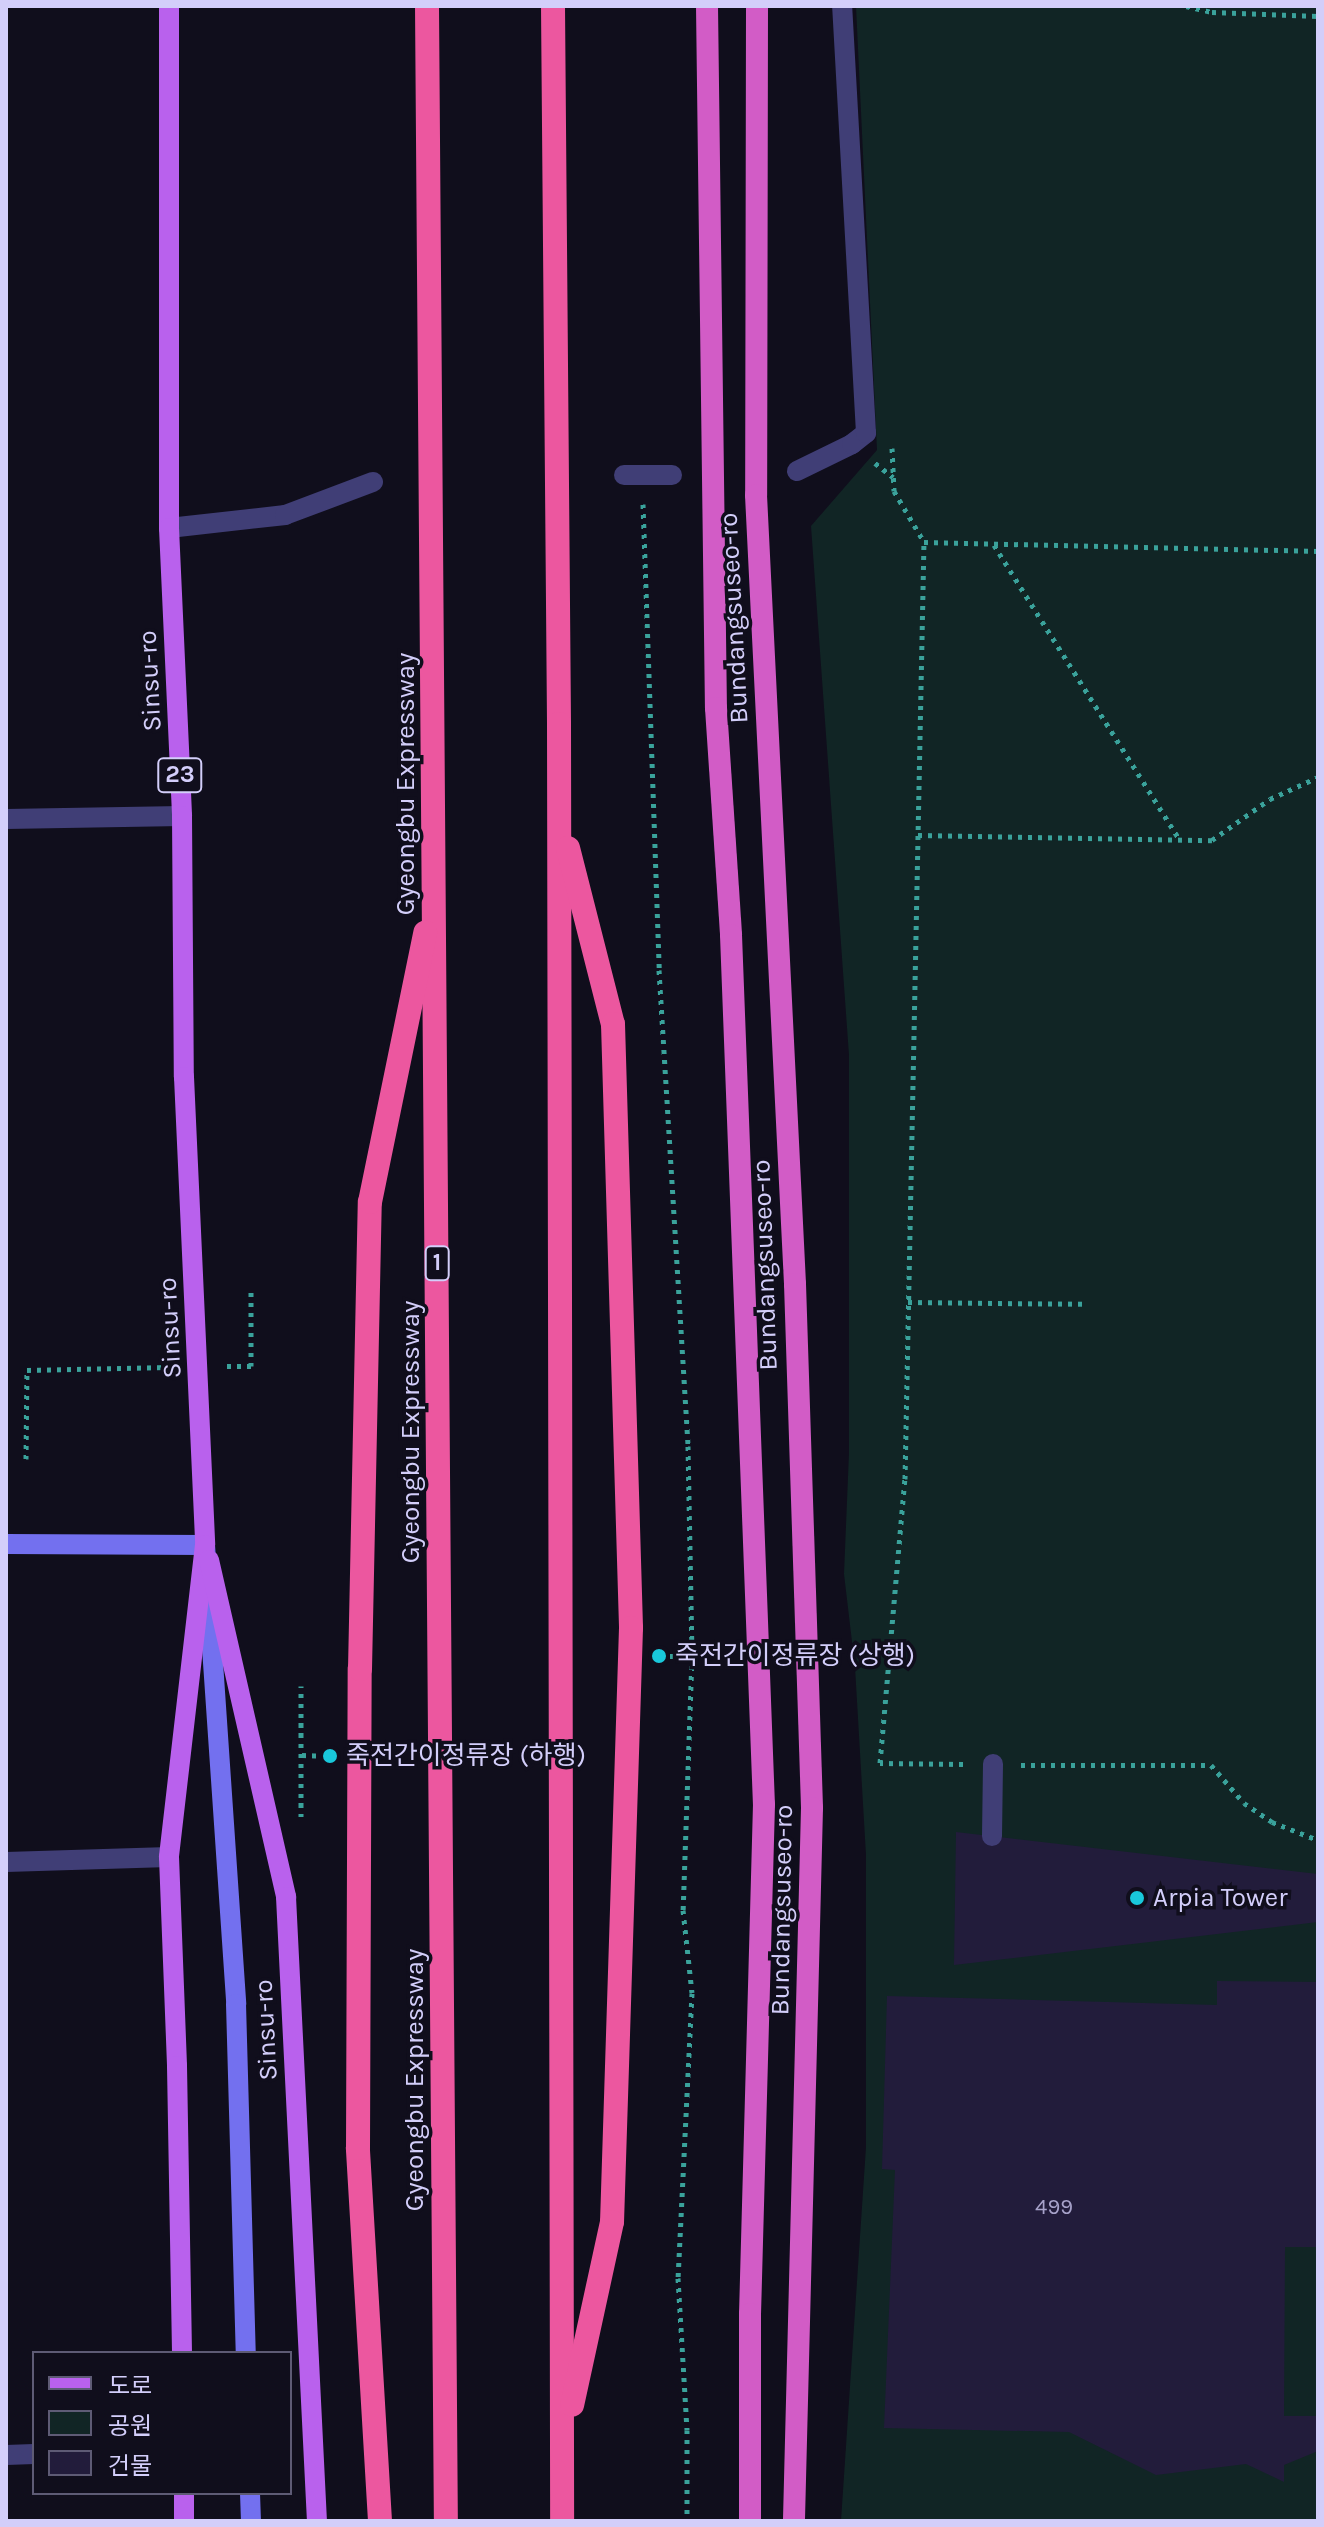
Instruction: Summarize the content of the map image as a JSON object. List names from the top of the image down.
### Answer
{
  "streets": {
    "highway": ["Bundangsuseo-ro", "Gyeongbu Expressway", "1"],
    "main road": ["Sinsu-ro", "23"]
  },
  "crossings": [
    ["Sinsu-ro", "23"]
  ],
  "places": ["죽전간이정류장 (상행)", "죽전간이정류장 (하행)", "Arpia Tower"],
  "house_numbers": ["499"],
  "legend": ["도로", "공원", "건물"]
}
